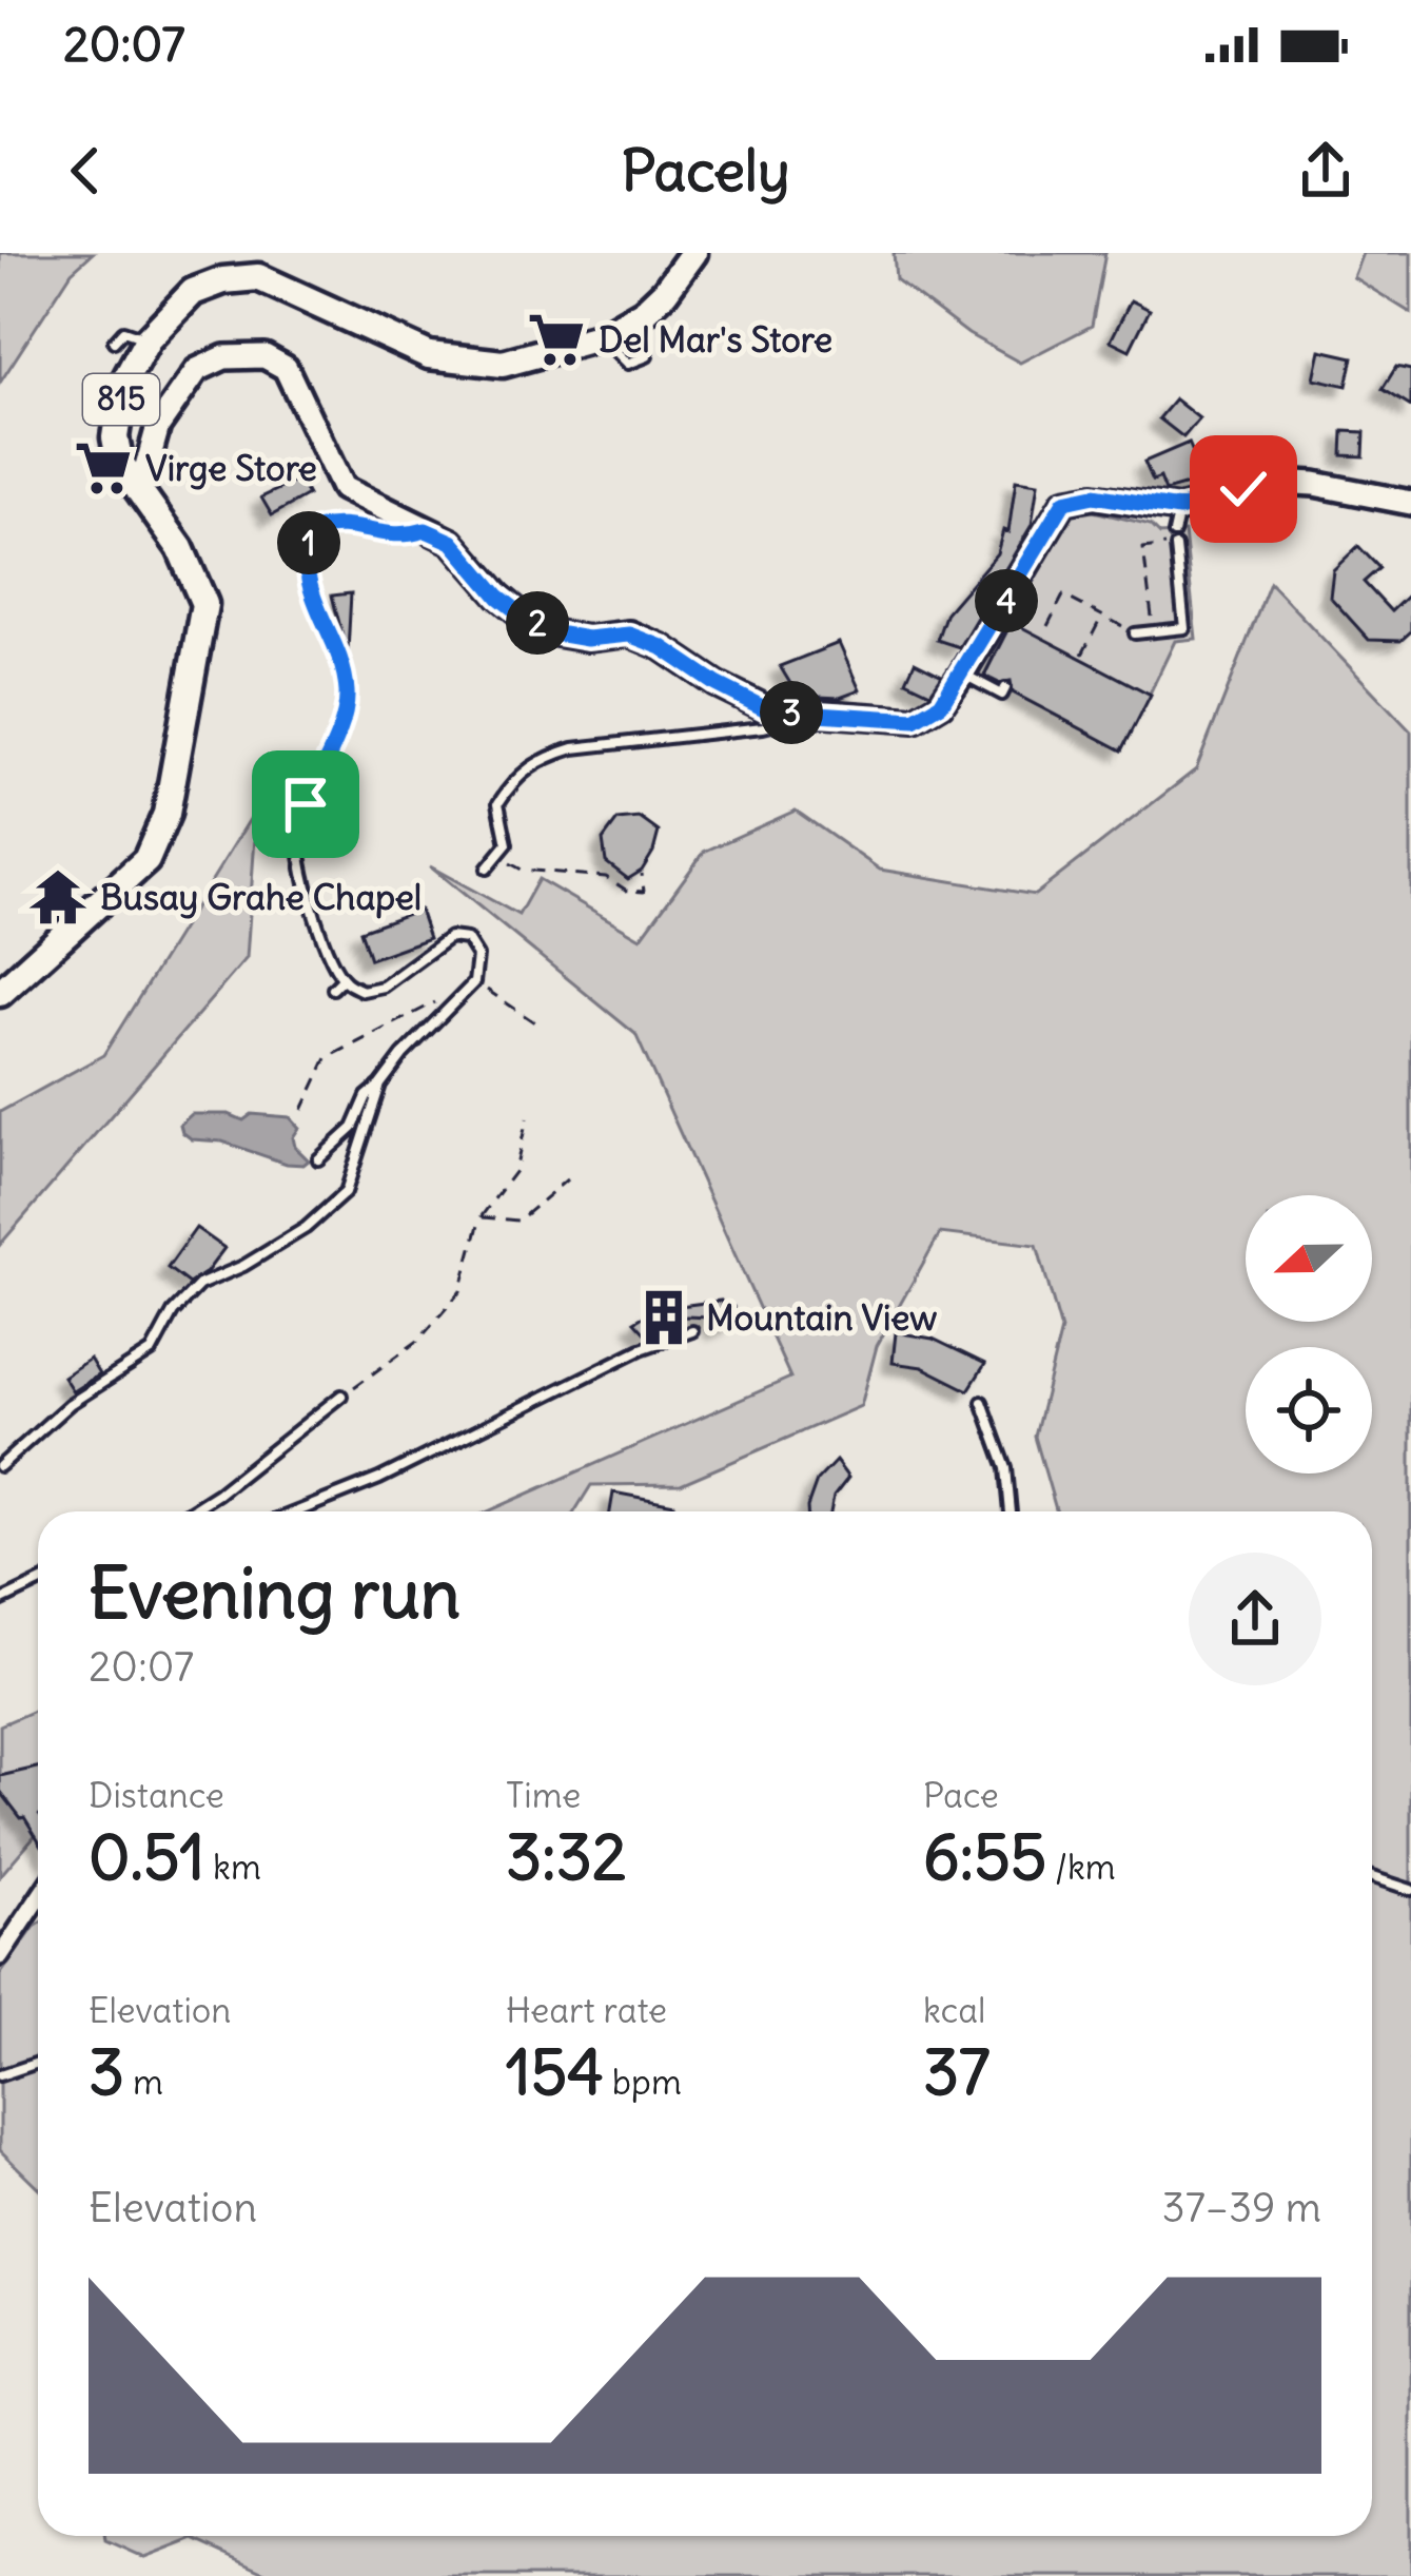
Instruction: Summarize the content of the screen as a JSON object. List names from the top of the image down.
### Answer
{
  "streets": {
    "main road": ["815"]
  },
  "places": {
    "supermarket": ["Del Mar's Store", "Virge Store"],
    "temple": ["Busay Grahe Chapel"],
    "building": ["Mountain View"]
  },
  "north": "left",
  "page": {
    "status": "20:07",
    "header": "Pacely",
    "pins": [
      "1",
      "4",
      "2",
      "3"
    ],
    "heading": ["Evening run", "20:07"],
    "stats": [
      ["Distance", "0.51 km"],
      ["Time", "3:32"],
      ["Pace", "6:55 /km"],
      ["Elevation", "3 m"],
      ["Heart rate", "154 bpm"],
      ["kcal", "37"]
    ],
    "chart": ["Elevation", "37–39 m"]
  }
}
